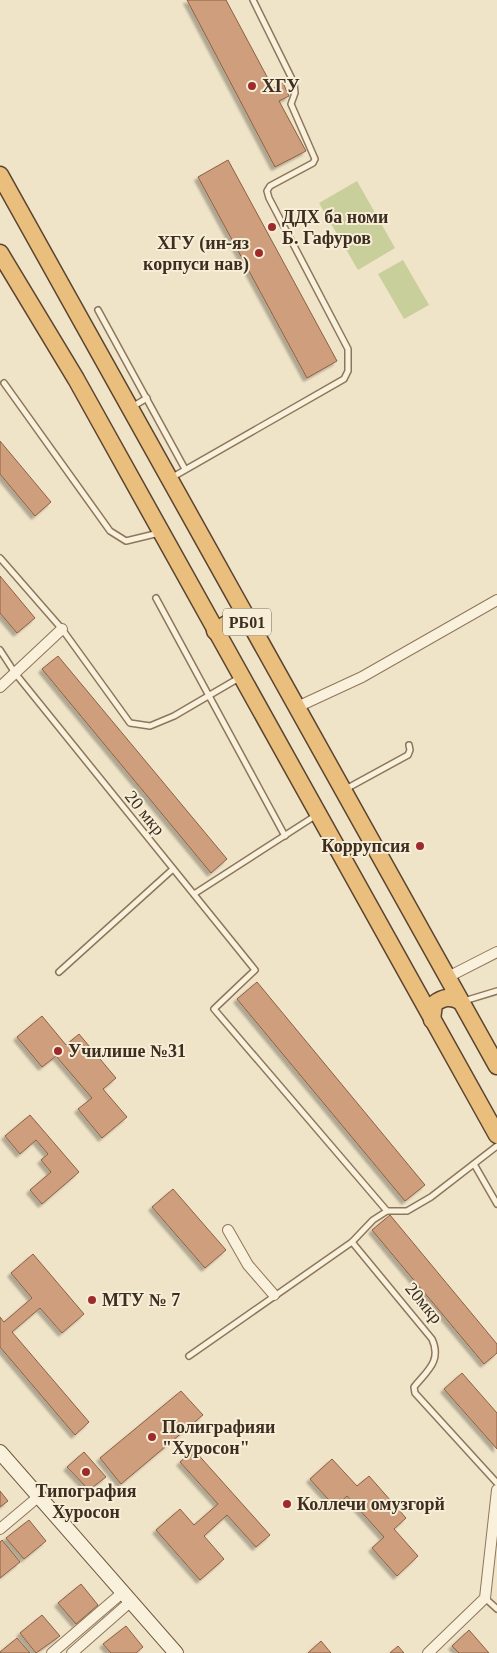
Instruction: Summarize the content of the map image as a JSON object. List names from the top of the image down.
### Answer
{
  "streets": {
    "highway": ["РБ01"],
    "lane": ["20 мкр", "20мкр"]
  },
  "places": [
    "ХГУ",
    "ДДХ ба номи Б. Гафуров",
    "ХГУ (ин-яз корпуси нав)",
    "Коррупсия",
    "Училише №31",
    "МТУ № 7",
    "Полиграфияи \"Хуросон\"",
    "Типография Хуросон",
    "Коллечи омузгорй"
  ]
}
